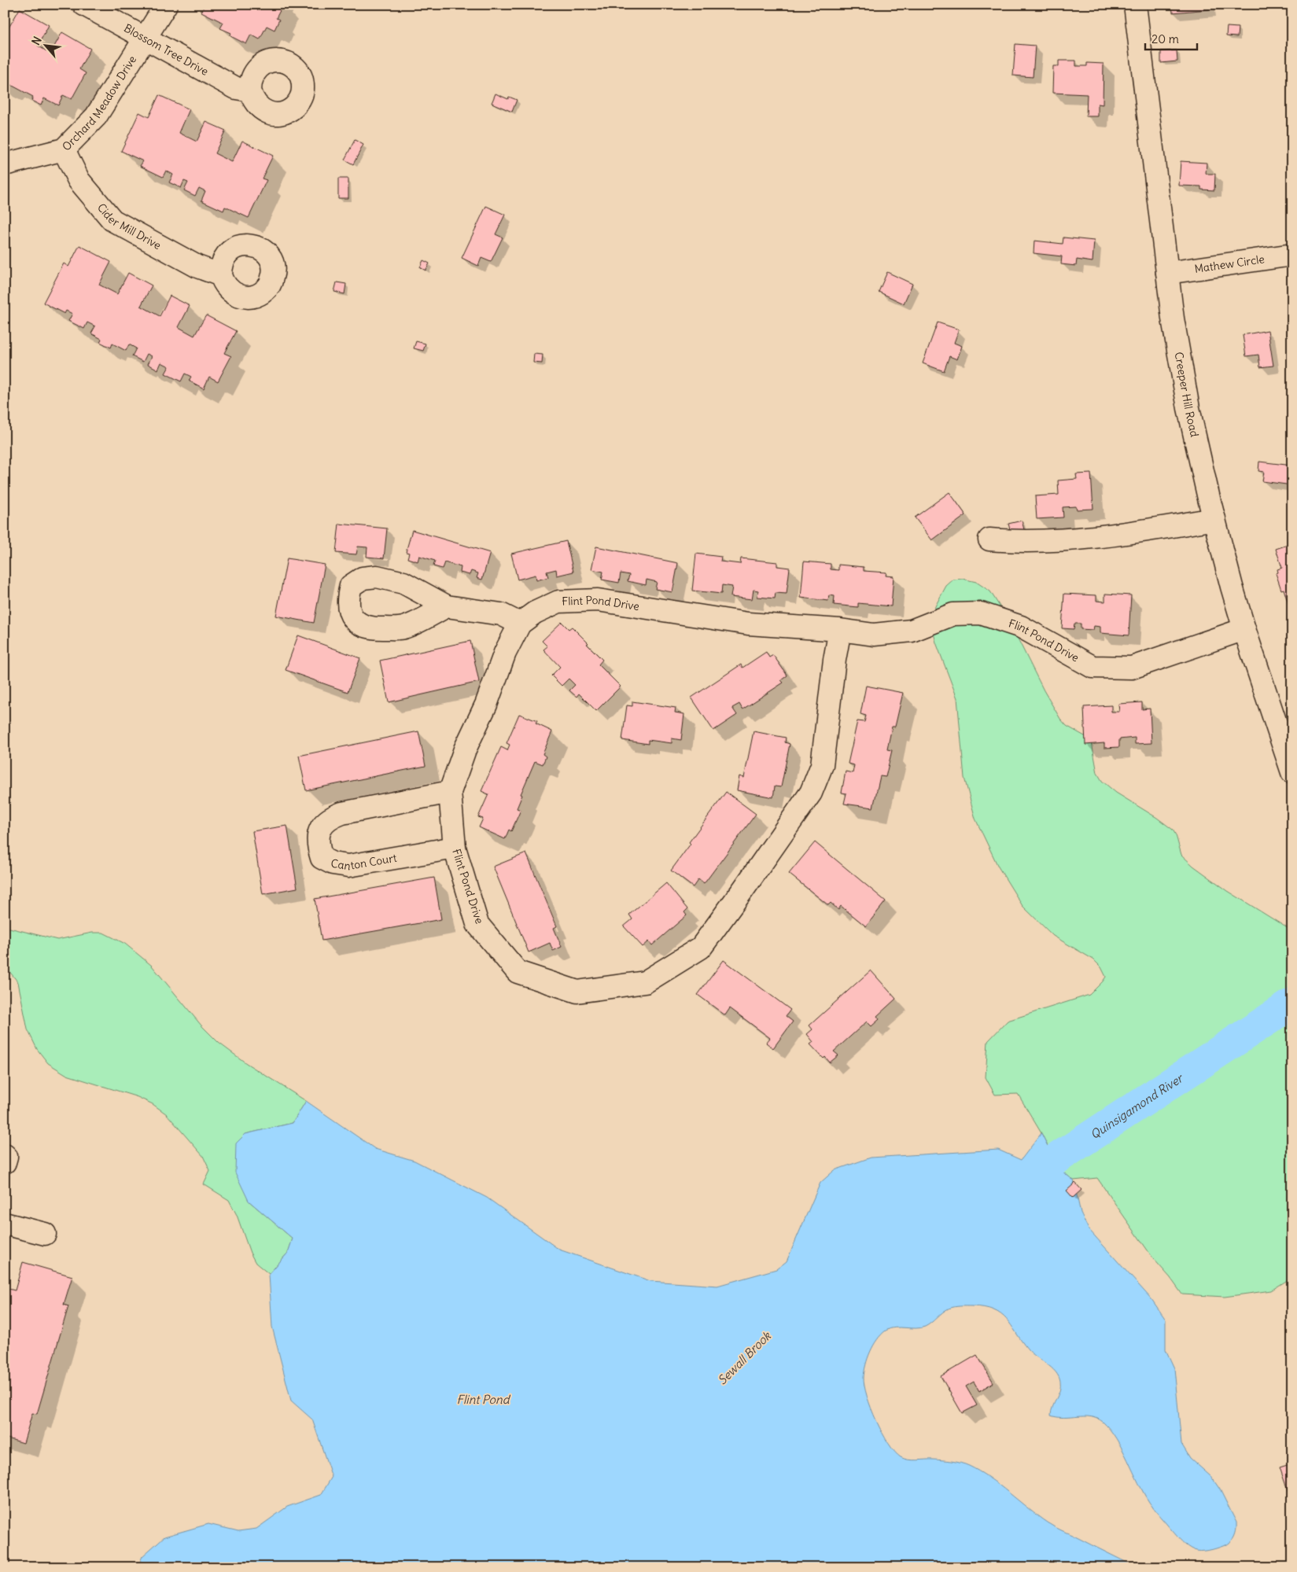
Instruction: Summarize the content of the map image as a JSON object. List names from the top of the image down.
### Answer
{
  "streets": {
    "street": [
      "Blossom Tree Drive",
      "Orchard Meadow Drive",
      "Cider Mill Drive",
      "Mathew Circle",
      "Creeper Hill Road",
      "Flint Pond Drive",
      "Canton Court"
    ]
  },
  "crossings": [
    ["Blossom Tree Drive", "Orchard Meadow Drive"],
    ["Orchard Meadow Drive", "Cider Mill Drive"],
    ["Mathew Circle", "Creeper Hill Road"],
    ["Creeper Hill Road", "Flint Pond Drive"],
    ["Flint Pond Drive", "Canton Court"]
  ],
  "water": ["Quinsigamond River", "Sewall Brook", "Flint Pond"],
  "scale_bar": "20 m",
  "north": "top left"
}
